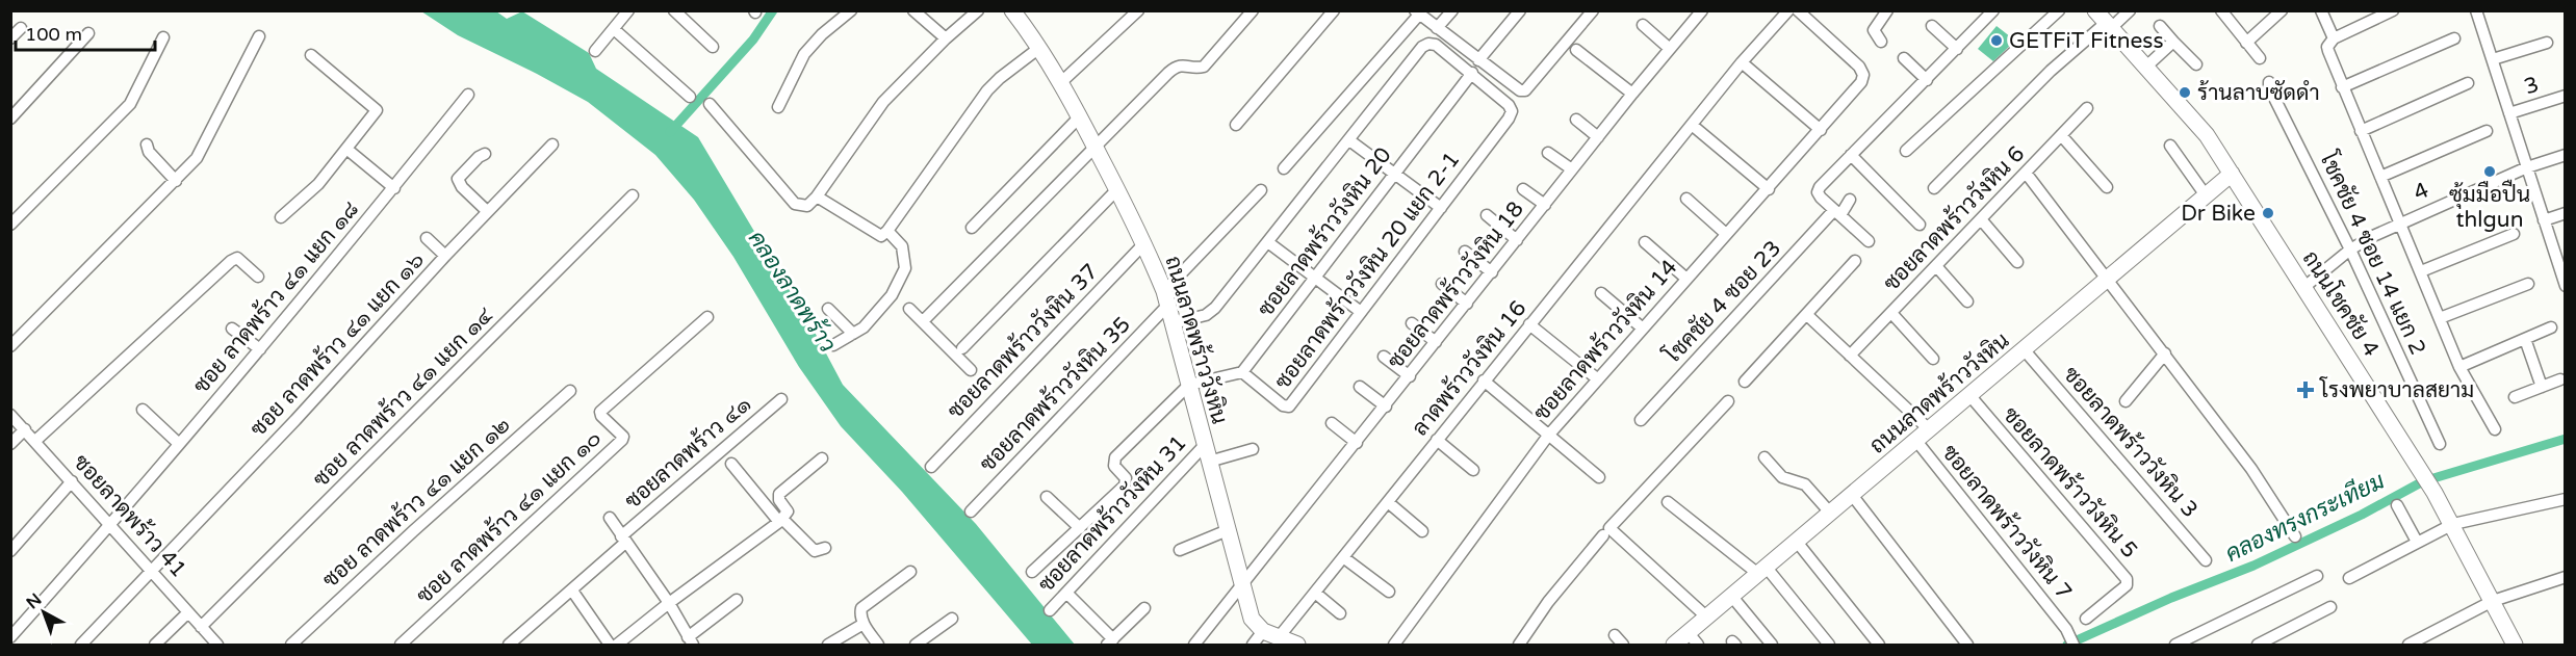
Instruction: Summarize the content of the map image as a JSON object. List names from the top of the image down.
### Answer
{
  "streets": {
    "main road": ["ถนนโชคชัย 4", "ถนนลาดพร้าววังหิน"],
    "street": [
      "3",
      "4",
      "ซอยลาดพร้าววังหิน 6",
      "ซอยลาดพร้าววังหิน 20",
      "โชคชัย 4 ซอย 14 แยก 2",
      "ซอยลาดพร้าววังหิน 20 แยก 2-1",
      "ซอยลาดพร้าววังหิน 18",
      "ซอย ลาดพร้าว ๔๑ แยก ๑๘",
      "โชคชัย 4 ซอย 23",
      "ซอยลาดพร้าววังหิน 14",
      "ซอยลาดพร้าววังหิน 37",
      "ซอย ลาดพร้าว ๔๑ แยก ๑๖",
      "ลาดพร้าววังหิน 16",
      "ซอยลาดพร้าววังหิน 35",
      "ซอย ลาดพร้าว ๔๑ แยก ๑๔",
      "ซอยลาดพร้าววังหิน 3",
      "ซอยลาดพร้าว ๔๑",
      "ซอยลาดพร้าววังหิน 5",
      "ซอย ลาดพร้าว ๔๑ แยก ๑๒",
      "ซอยลาดพร้าววังหิน 31",
      "ซอยลาดพร้าว 41",
      "ซอย ลาดพร้าว ๔๑ แยก ๑๐",
      "ซอยลาดพร้าววังหิน 7"
    ]
  },
  "crossings": [
    ["4", "โชคชัย 4 ซอย 14 แยก 2"],
    ["4", "ถนนโชคชัย 4"],
    ["ซอยลาดพร้าววังหิน 20", "ซอยลาดพร้าววังหิน 20 แยก 2-1"],
    ["ซอยลาดพร้าววังหิน 18", "ถนนลาดพร้าววังหิน"],
    ["ซอย ลาดพร้าว ๔๑ แยก ๑๘", "ซอยลาดพร้าว 41"],
    ["ถนนโชคชัย 4", "ถนนลาดพร้าววังหิน"],
    ["ถนนลาดพร้าววังหิน", "ซอยลาดพร้าววังหิน 37"],
    ["ถนนลาดพร้าววังหิน", "ซอยลาดพร้าววังหิน 35"],
    ["ถนนลาดพร้าววังหิน", "ซอยลาดพร้าววังหิน 3"],
    ["ถนนลาดพร้าววังหิน", "ซอยลาดพร้าววังหิน 5"],
    ["ถนนลาดพร้าววังหิน", "ซอยลาดพร้าววังหิน 31"],
    ["ถนนลาดพร้าววังหิน", "ซอยลาดพร้าววังหิน 7"],
    ["ซอย ลาดพร้าว ๔๑ แยก ๑๖", "ซอยลาดพร้าว 41"],
    ["ซอย ลาดพร้าว ๔๑ แยก ๑๔", "ซอยลาดพร้าว 41"]
  ],
  "water": ["คลองลาดพร้าว", "คลองทรงกระเทียม"],
  "places": {
    "other": [
      "GETFiT Fitness",
      "ร้านลาบซัดดำ",
      "ซุ้มมือปืน thlgun",
      "Dr Bike"
    ],
    "health": ["โรงพยาบาลสยาม"]
  },
  "scale_bar": "100 m",
  "north": "top left"
}
